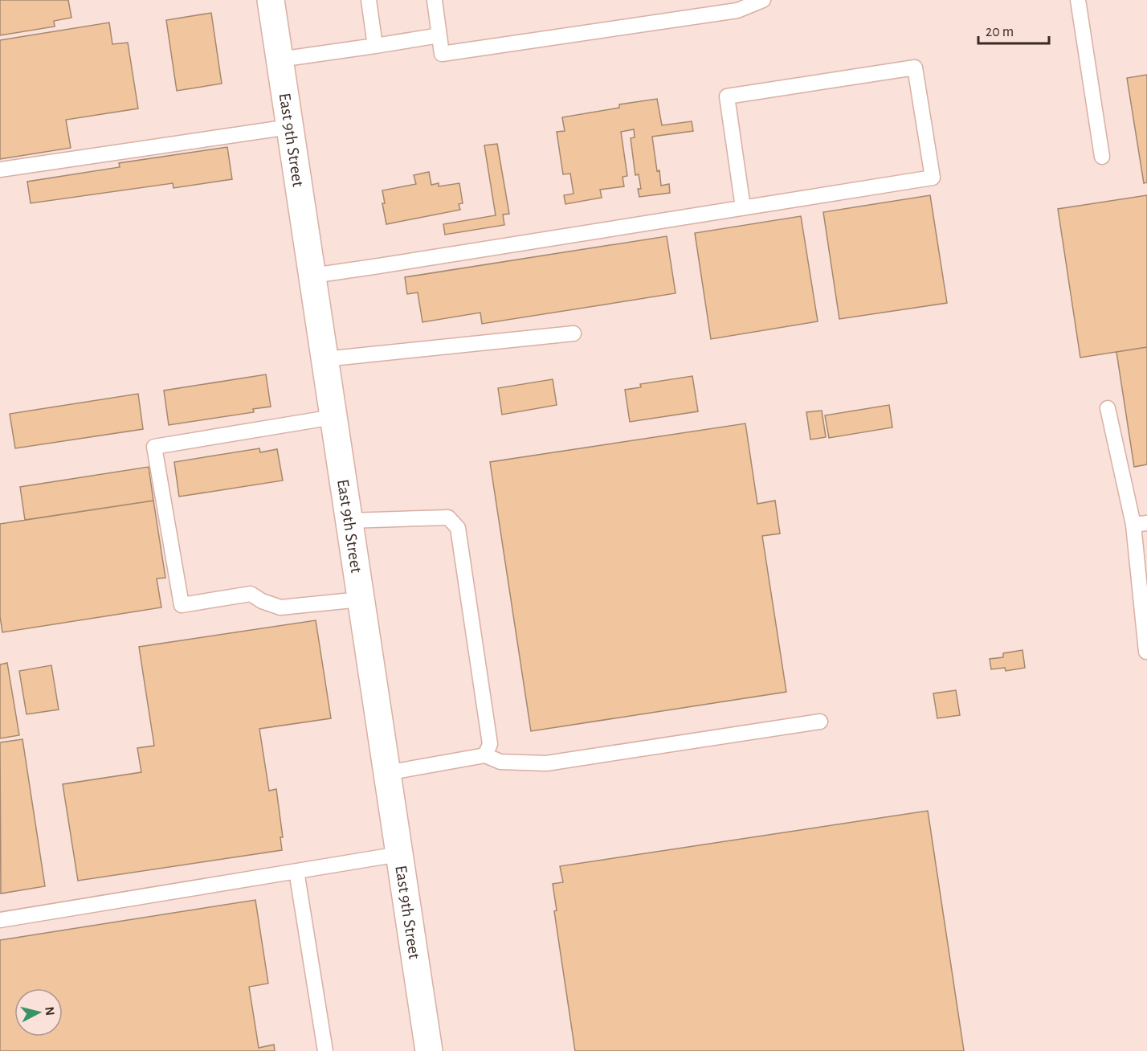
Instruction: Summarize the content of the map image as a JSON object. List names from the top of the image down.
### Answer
{
  "streets": {
    "street": ["East 9th Street"]
  },
  "scale_bar": "20 m",
  "north": "right"
}
